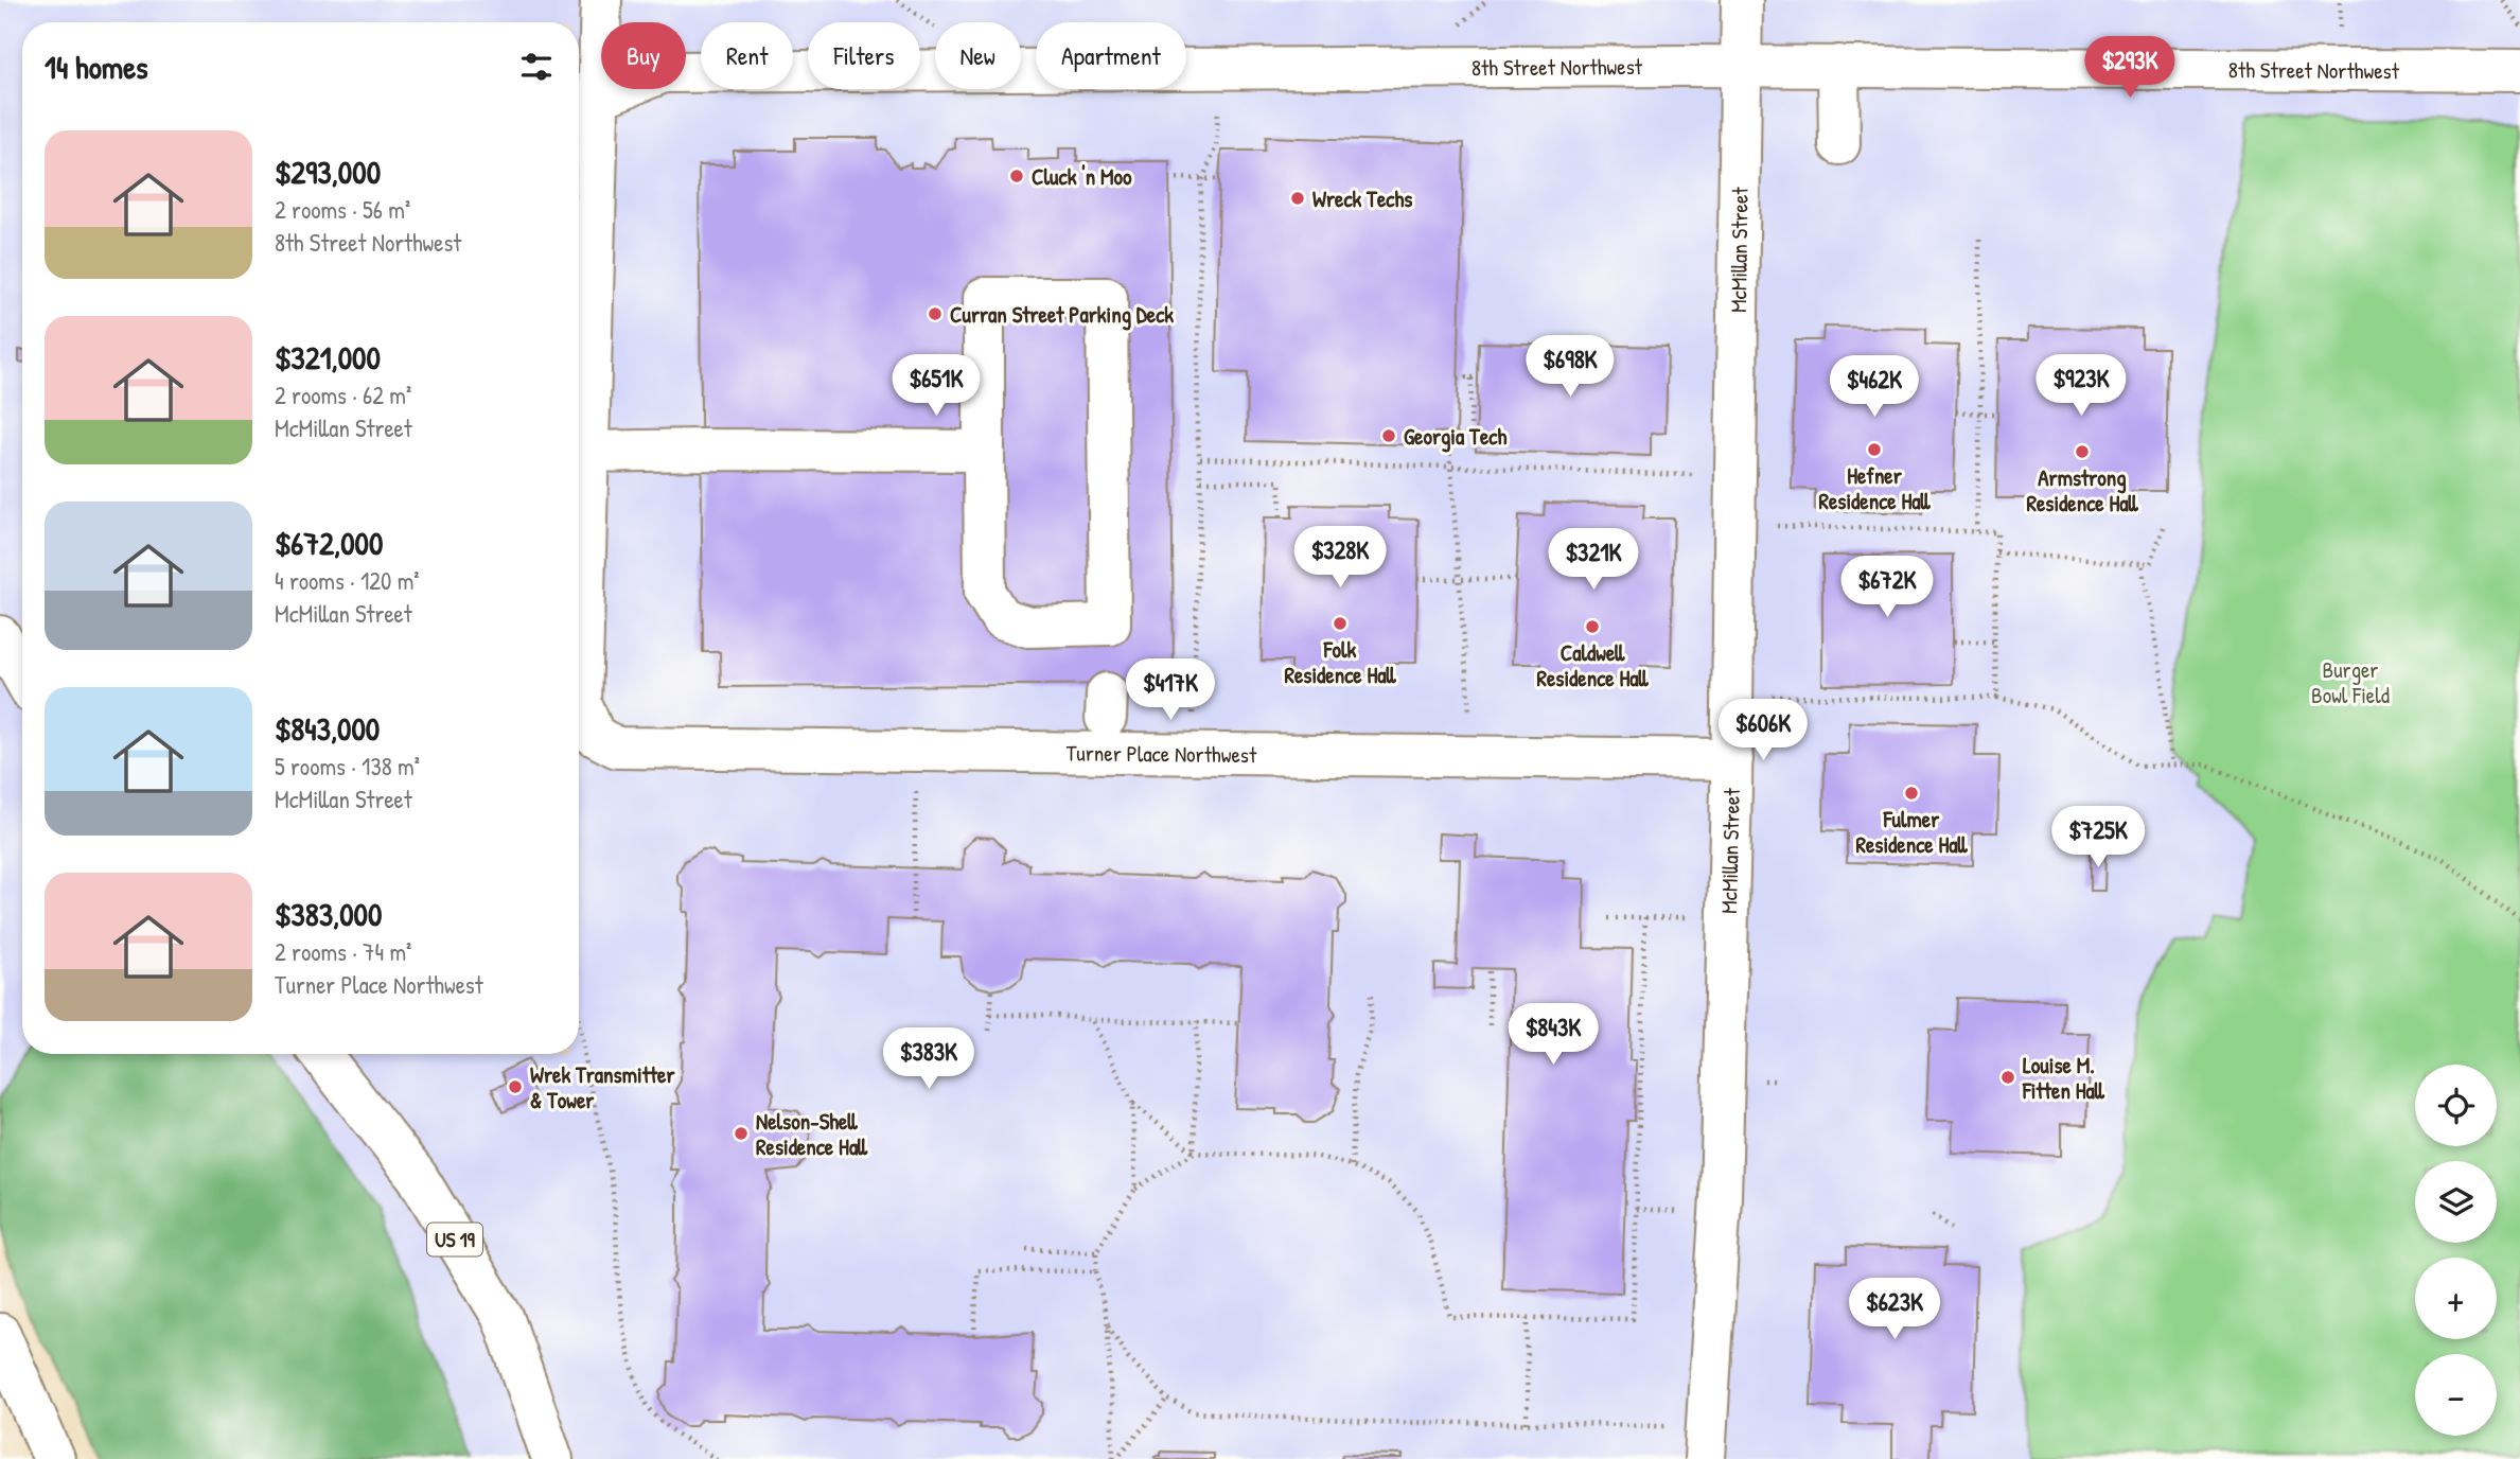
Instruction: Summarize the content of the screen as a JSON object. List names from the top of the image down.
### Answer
{
  "streets": {
    "main road": [
      "8th Street Northwest",
      "McMillan Street",
      "Turner Place Northwest",
      "US 19"
    ]
  },
  "crossings": [
    ["8th Street Northwest", "McMillan Street"],
    ["McMillan Street", "Turner Place Northwest"]
  ],
  "parks": ["Burger Bowl Field"],
  "places": [
    "Cluck 'n Moo",
    "Wreck Techs",
    "Curran Street Parking Deck",
    "Georgia Tech",
    "Hefner Residence Hall",
    "Armstrong Residence Hall",
    "Folk Residence Hall",
    "Caldwell Residence Hall",
    "Fulmer Residence Hall",
    "Louise M. Fitten Hall",
    "Wrek Transmitter & Tower",
    "Nelson-Shell Residence Hall"
  ],
  "page": {
    "chip": [
      "Buy",
      "Rent",
      "Filters",
      "New",
      "Apartment"
    ],
    "heading": "14 homes",
    "price": [
      "$293K",
      "$698K",
      "$651K",
      "$923K",
      "$462K",
      "$328K",
      "$321K",
      "$672K",
      "$417K",
      "$606K",
      "$725K",
      "$843K",
      "$383K",
      "$623K"
    ],
    "list": [
      {
        "name": "$293,000",
        "note": "2 rooms · 56 m² · 8th Street Northwest"
      },
      {
        "name": "$321,000",
        "note": "2 rooms · 62 m² · McMillan Street"
      },
      {
        "name": "$672,000",
        "note": "4 rooms · 120 m² · McMillan Street"
      },
      {
        "name": "$843,000",
        "note": "5 rooms · 138 m² · McMillan Street"
      },
      {
        "name": "$383,000",
        "note": "2 rooms · 74 m² · Turner Place Northwest"
      }
    ],
    "map_buttons": ["+", "−"]
  }
}
